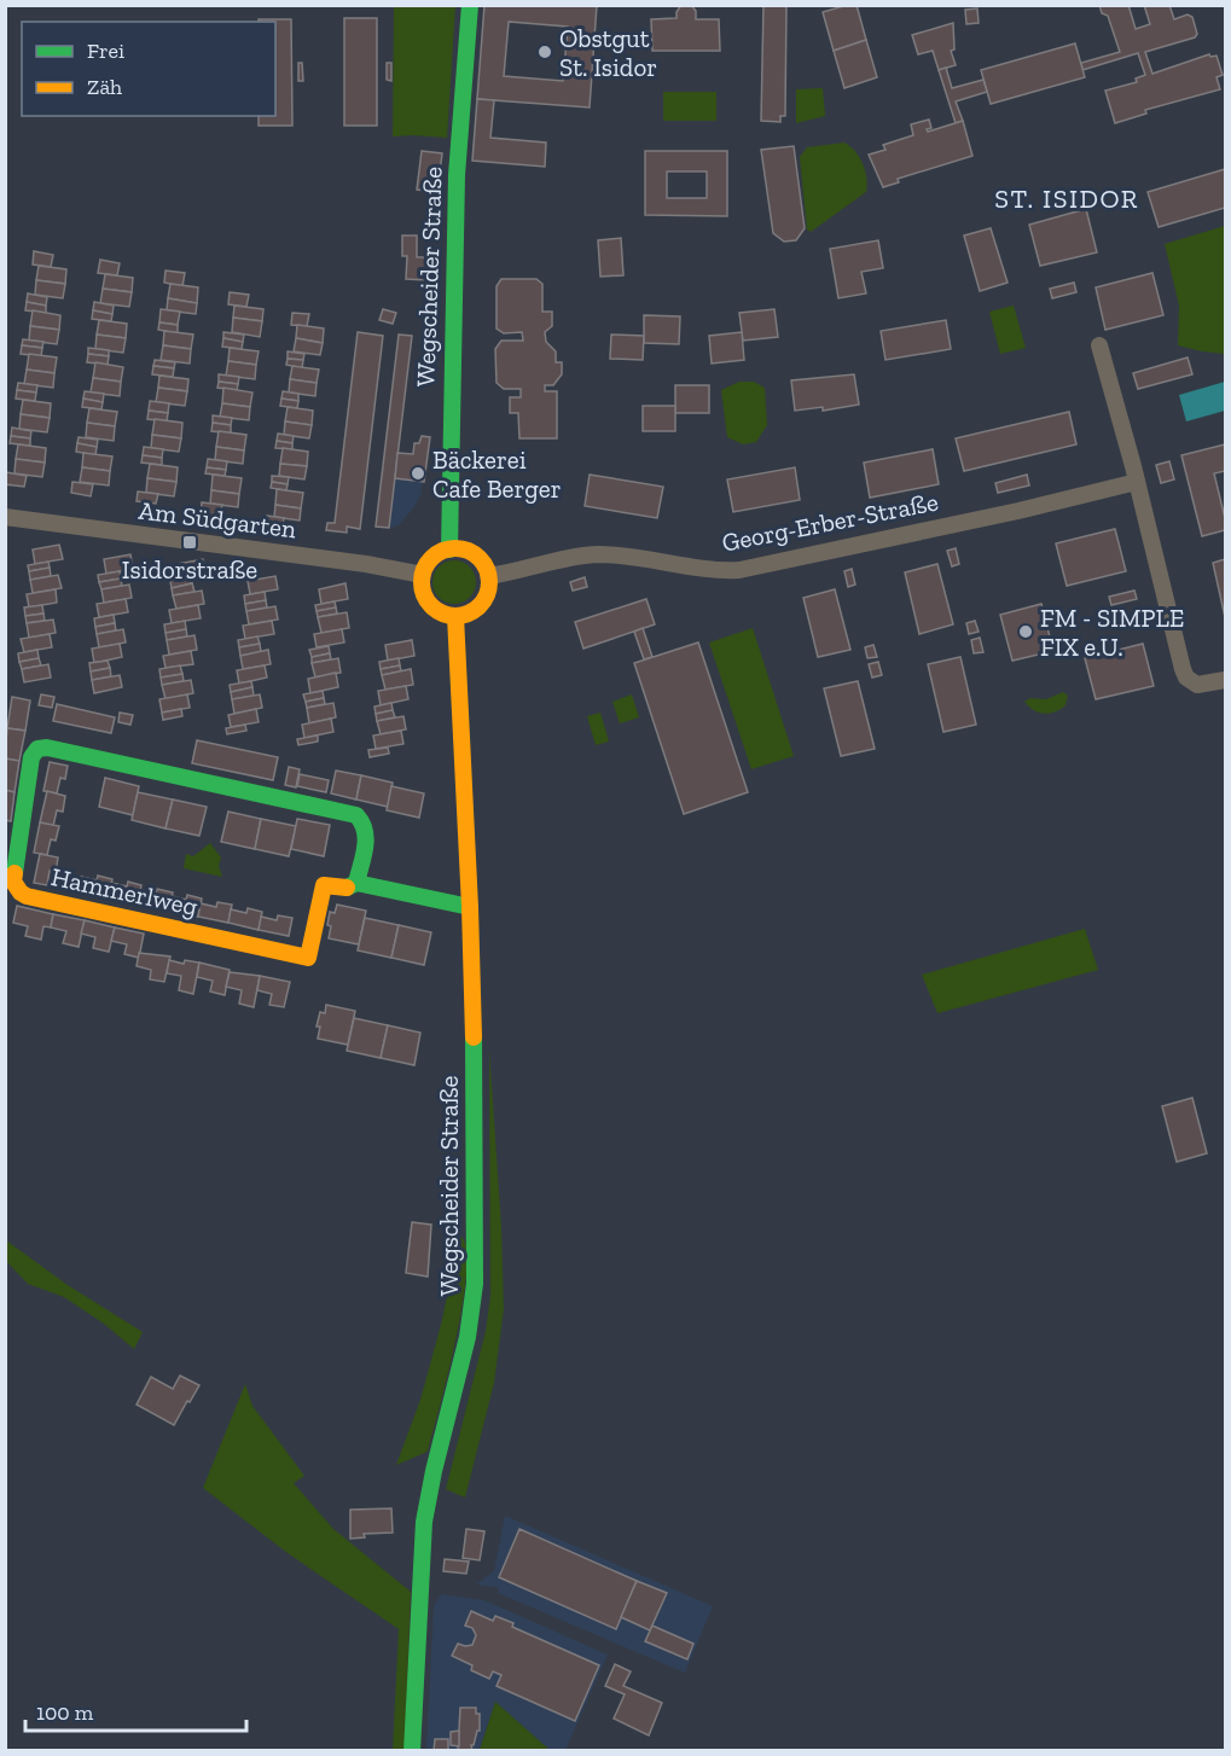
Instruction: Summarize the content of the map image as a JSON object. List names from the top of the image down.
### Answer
{
  "streets": {
    "street": [
      "Wegscheider Straße",
      "Am Südgarten",
      "Georg-Erber-Straße",
      "Hammerlweg"
    ]
  },
  "crossings": [
    ["Wegscheider Straße", "Am Südgarten"],
    ["Wegscheider Straße", "Georg-Erber-Straße"],
    ["Wegscheider Straße", "Hammerlweg"],
    ["Am Südgarten", "Georg-Erber-Straße"]
  ],
  "districts": ["ST. ISIDOR"],
  "places": {
    "other": ["Obstgut St. Isidor", "Bäckerei Cafe Berger", "FM - SIMPLE FIX e.U."],
    "transit": ["Isidorstraße"]
  },
  "legend": ["Frei", "Zäh"],
  "scale_bar": "100 m"
}
